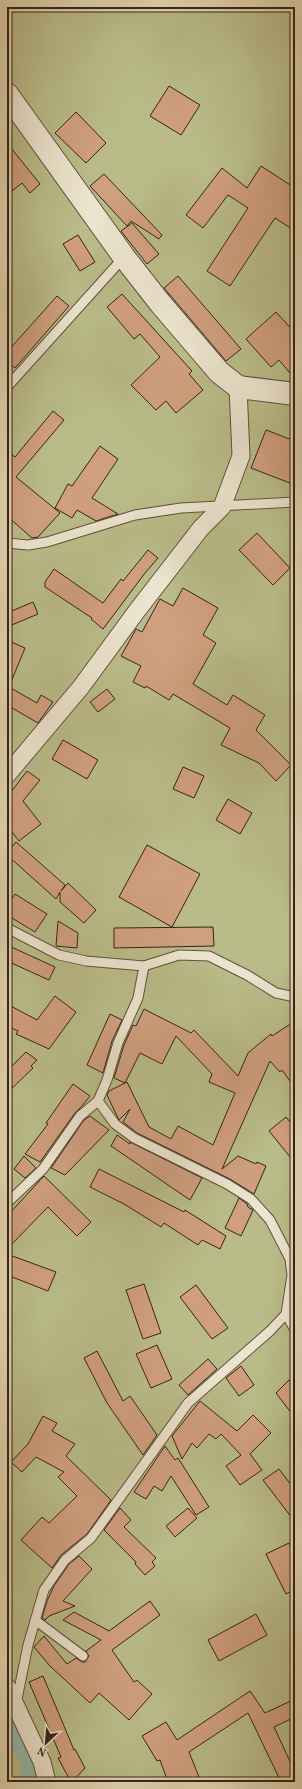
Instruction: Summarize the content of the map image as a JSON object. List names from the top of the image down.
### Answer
{
  "north": "bottom left"
}
